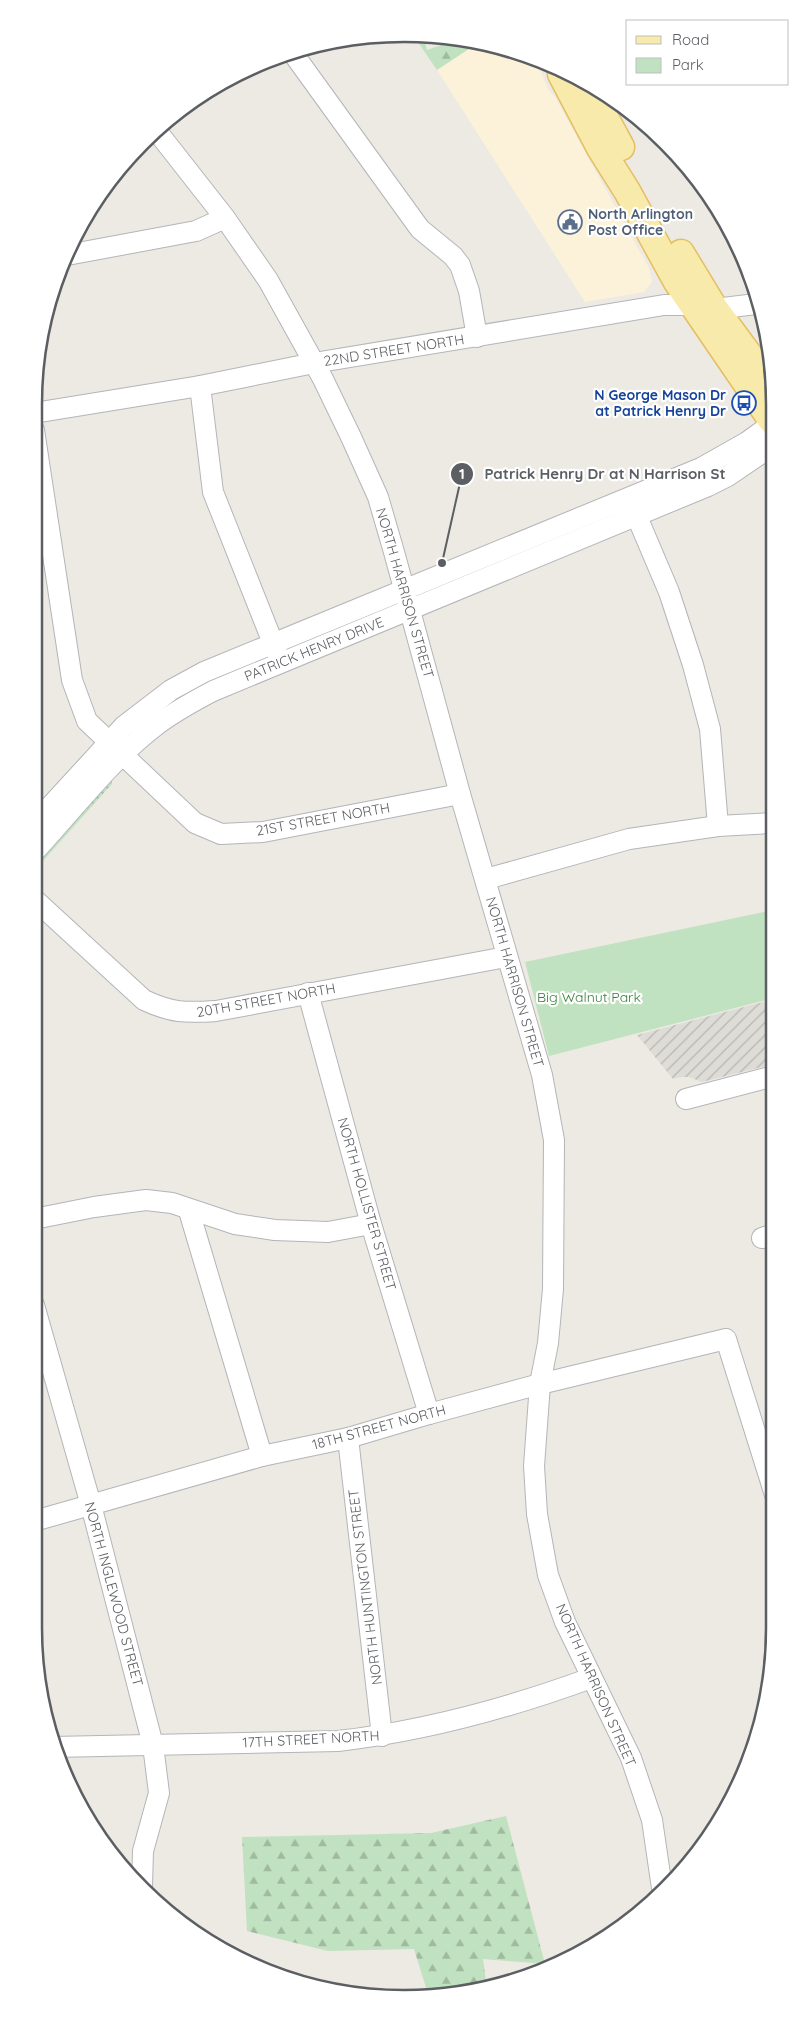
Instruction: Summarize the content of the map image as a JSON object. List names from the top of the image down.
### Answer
{
  "streets": {
    "street": [
      "22ND STREET NORTH",
      "NORTH HARRISON STREET",
      "PATRICK HENRY DRIVE",
      "21ST STREET NORTH",
      "20TH STREET NORTH",
      "NORTH HOLLISTER STREET",
      "18TH STREET NORTH",
      "NORTH HUNTINGTON STREET",
      "NORTH INGLEWOOD STREET",
      "17TH STREET NORTH"
    ]
  },
  "crossings": [
    ["22ND STREET NORTH", "NORTH HARRISON STREET"],
    ["NORTH HARRISON STREET", "PATRICK HENRY DRIVE"],
    ["NORTH HARRISON STREET", "21ST STREET NORTH"],
    ["NORTH HARRISON STREET", "20TH STREET NORTH"],
    ["NORTH HARRISON STREET", "18TH STREET NORTH"],
    ["NORTH HARRISON STREET", "17TH STREET NORTH"],
    ["PATRICK HENRY DRIVE", "21ST STREET NORTH"],
    ["20TH STREET NORTH", "NORTH HOLLISTER STREET"],
    ["NORTH HOLLISTER STREET", "18TH STREET NORTH"],
    ["18TH STREET NORTH", "NORTH HUNTINGTON STREET"],
    ["18TH STREET NORTH", "NORTH INGLEWOOD STREET"],
    ["NORTH HUNTINGTON STREET", "17TH STREET NORTH"],
    ["NORTH INGLEWOOD STREET", "17TH STREET NORTH"]
  ],
  "parks": ["Big Walnut Park"],
  "places": {
    "public building": ["North Arlington Post Office"],
    "bus stop": ["N George Mason Dr at Patrick Henry Dr"],
    "other": ["Patrick Henry Dr at N Harrison St"]
  },
  "legend": ["Road", "Park"]
}
